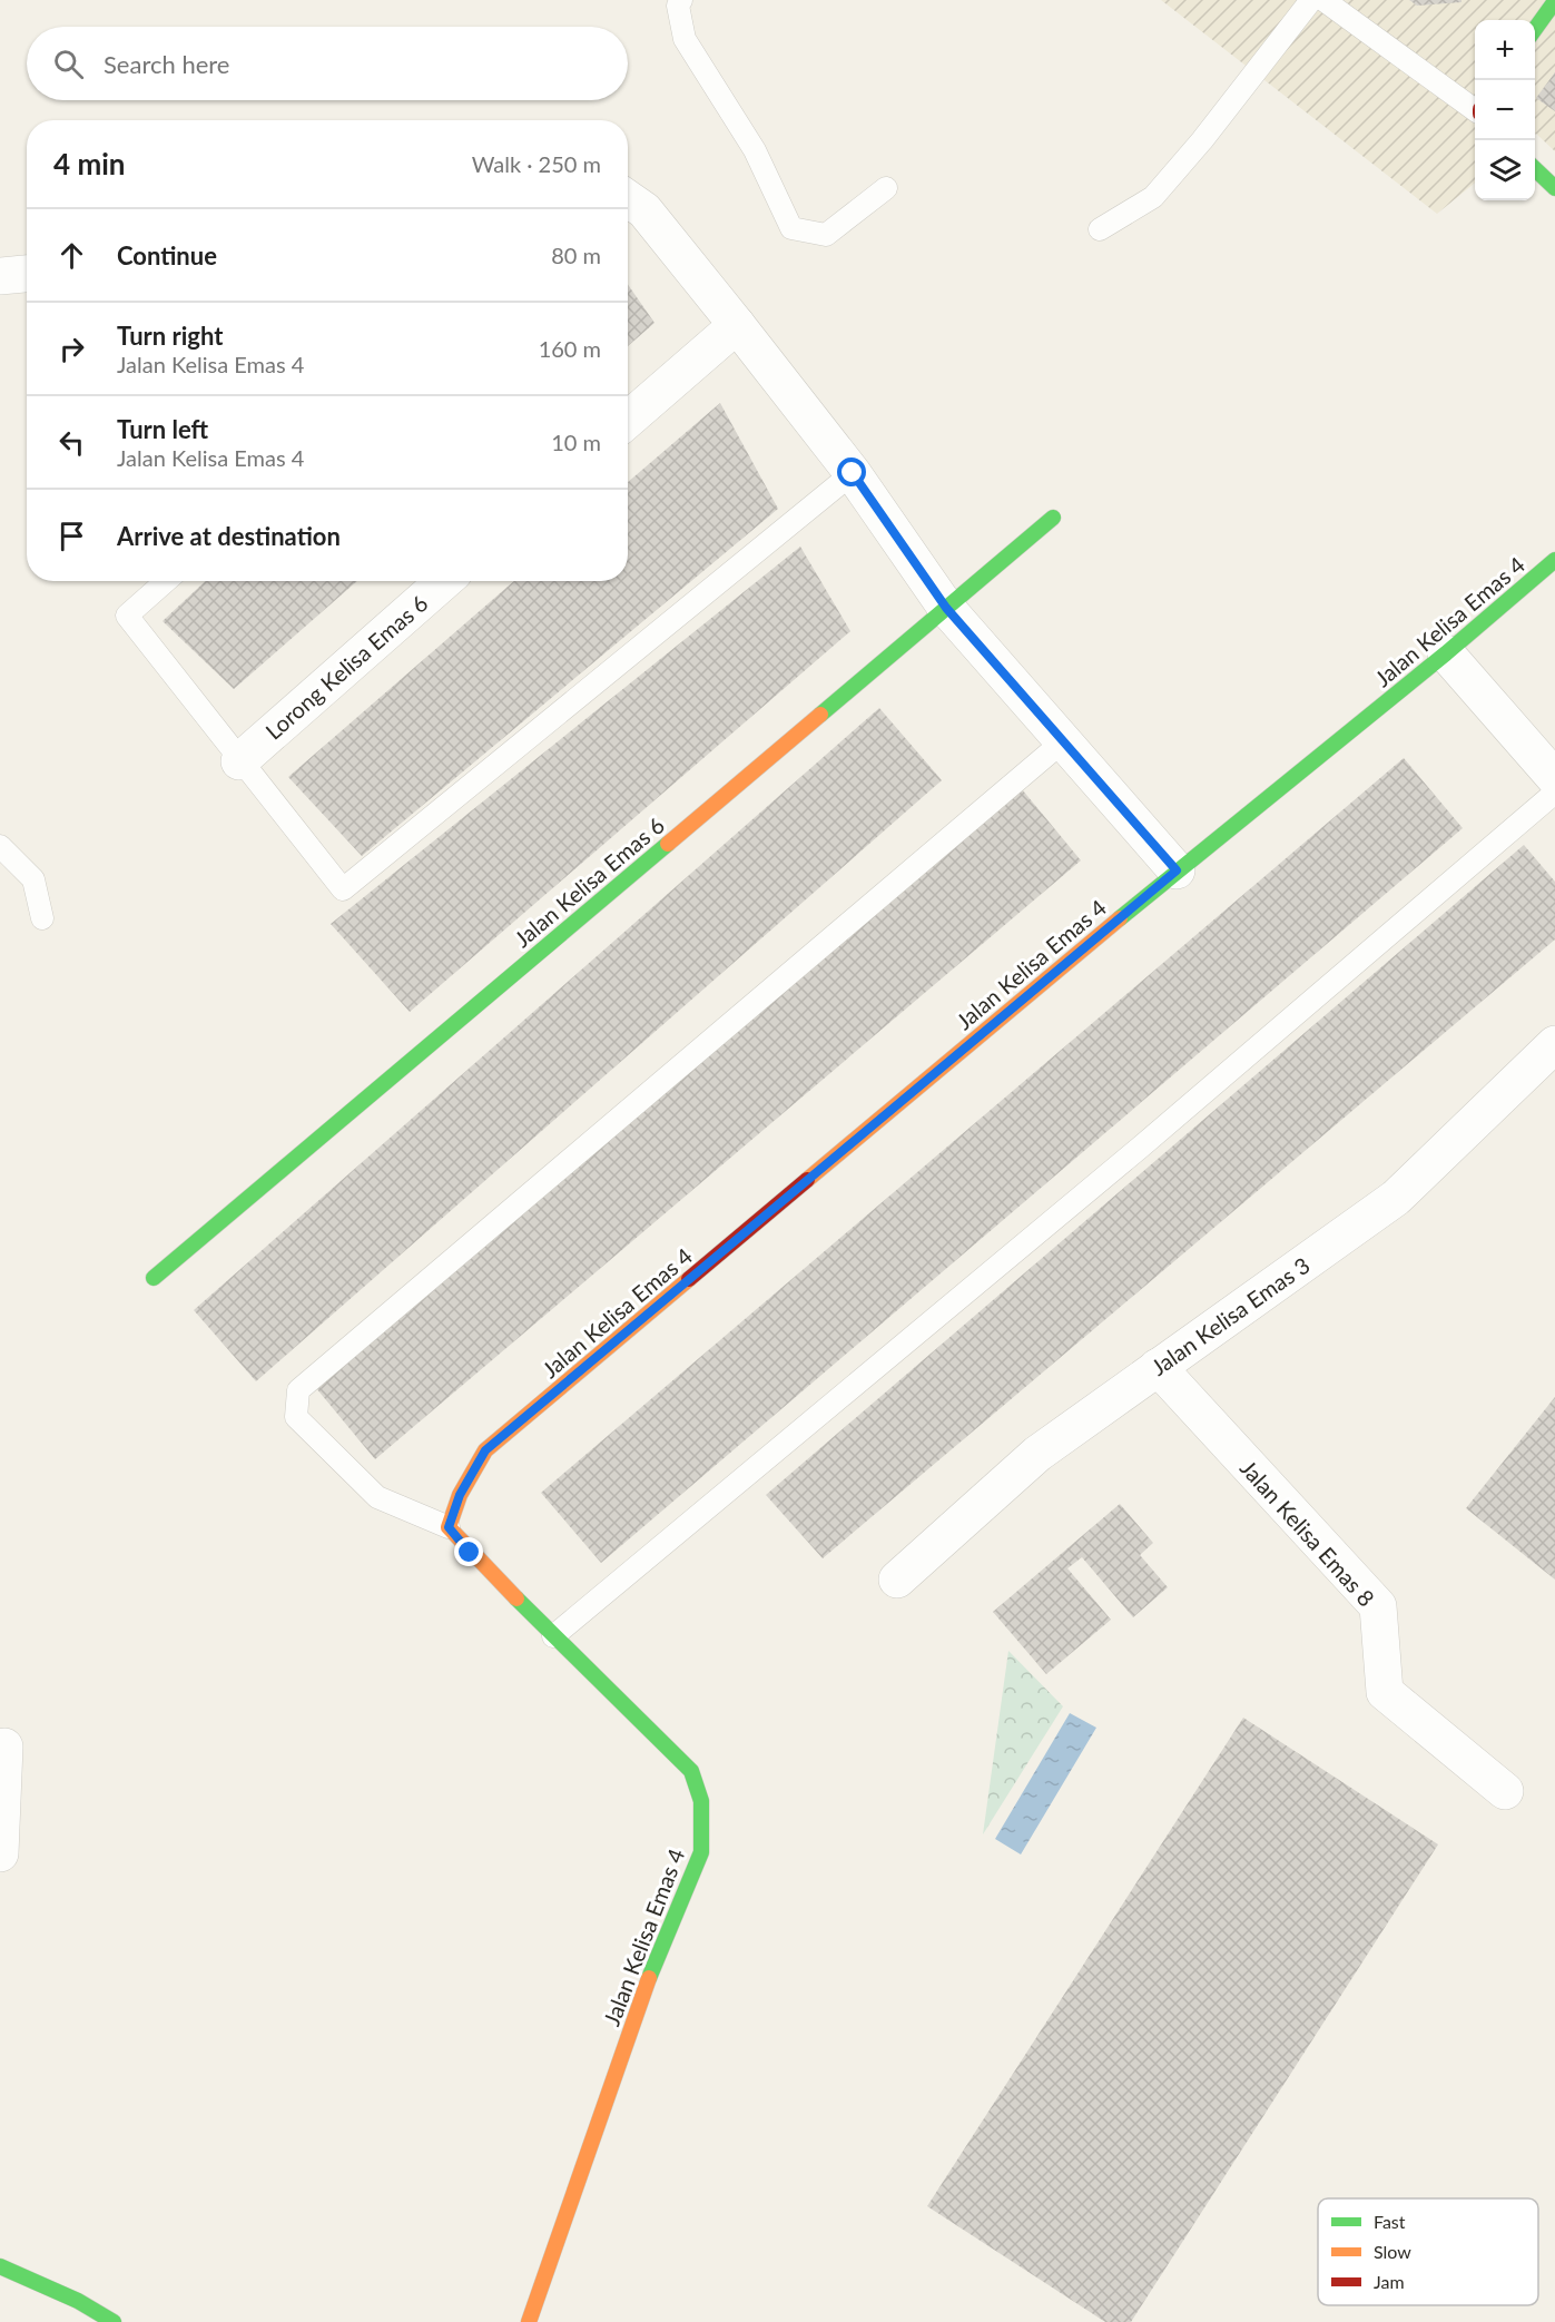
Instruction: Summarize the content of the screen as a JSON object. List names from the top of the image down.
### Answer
{
  "streets": {
    "street": [
      "Jalan Kelisa Emas 4",
      "Lorong Kelisa Emas 6",
      "Jalan Kelisa Emas 6",
      "Jalan Kelisa Emas 3",
      "Jalan Kelisa Emas 8"
    ]
  },
  "crossings": [
    ["Jalan Kelisa Emas 3", "Jalan Kelisa Emas 8"]
  ],
  "legend": ["Fast", "Slow", "Jam"],
  "page": {
    "map_buttons": ["+", "−"],
    "search": "Search here",
    "heading": ["4 min", "Walk · 250 m"],
    "list": [
      ["Continue", "80 m"],
      ["Turn right", "Jalan Kelisa Emas 4", "160 m"],
      ["Turn left", "Jalan Kelisa Emas 4", "10 m"],
      "Arrive at destination"
    ]
  }
}
